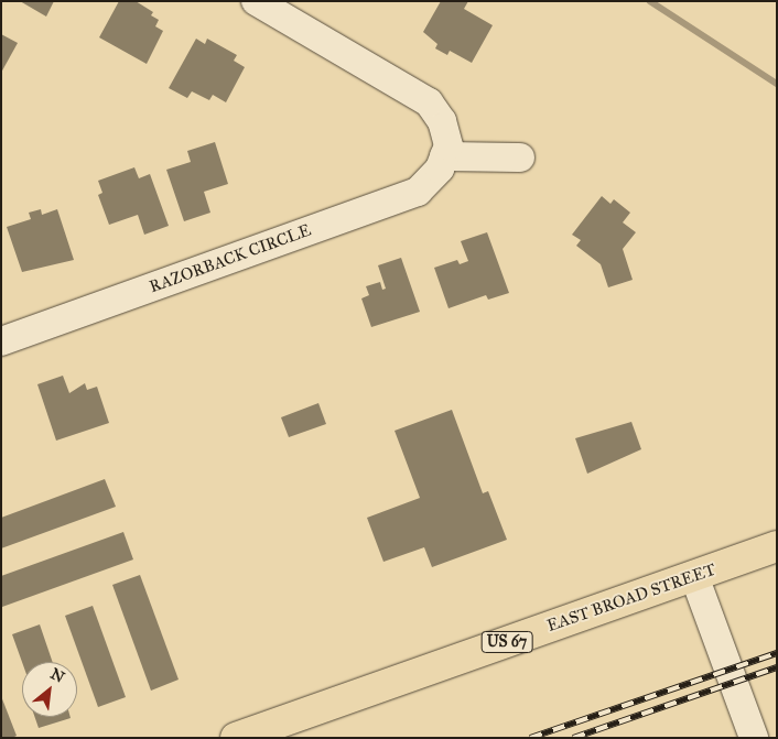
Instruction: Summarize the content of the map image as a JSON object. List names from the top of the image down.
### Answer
{
  "streets": {
    "main road": ["EAST BROAD STREET", "US 67"],
    "street": ["RAZORBACK CIRCLE"]
  },
  "north": "top right"
}
